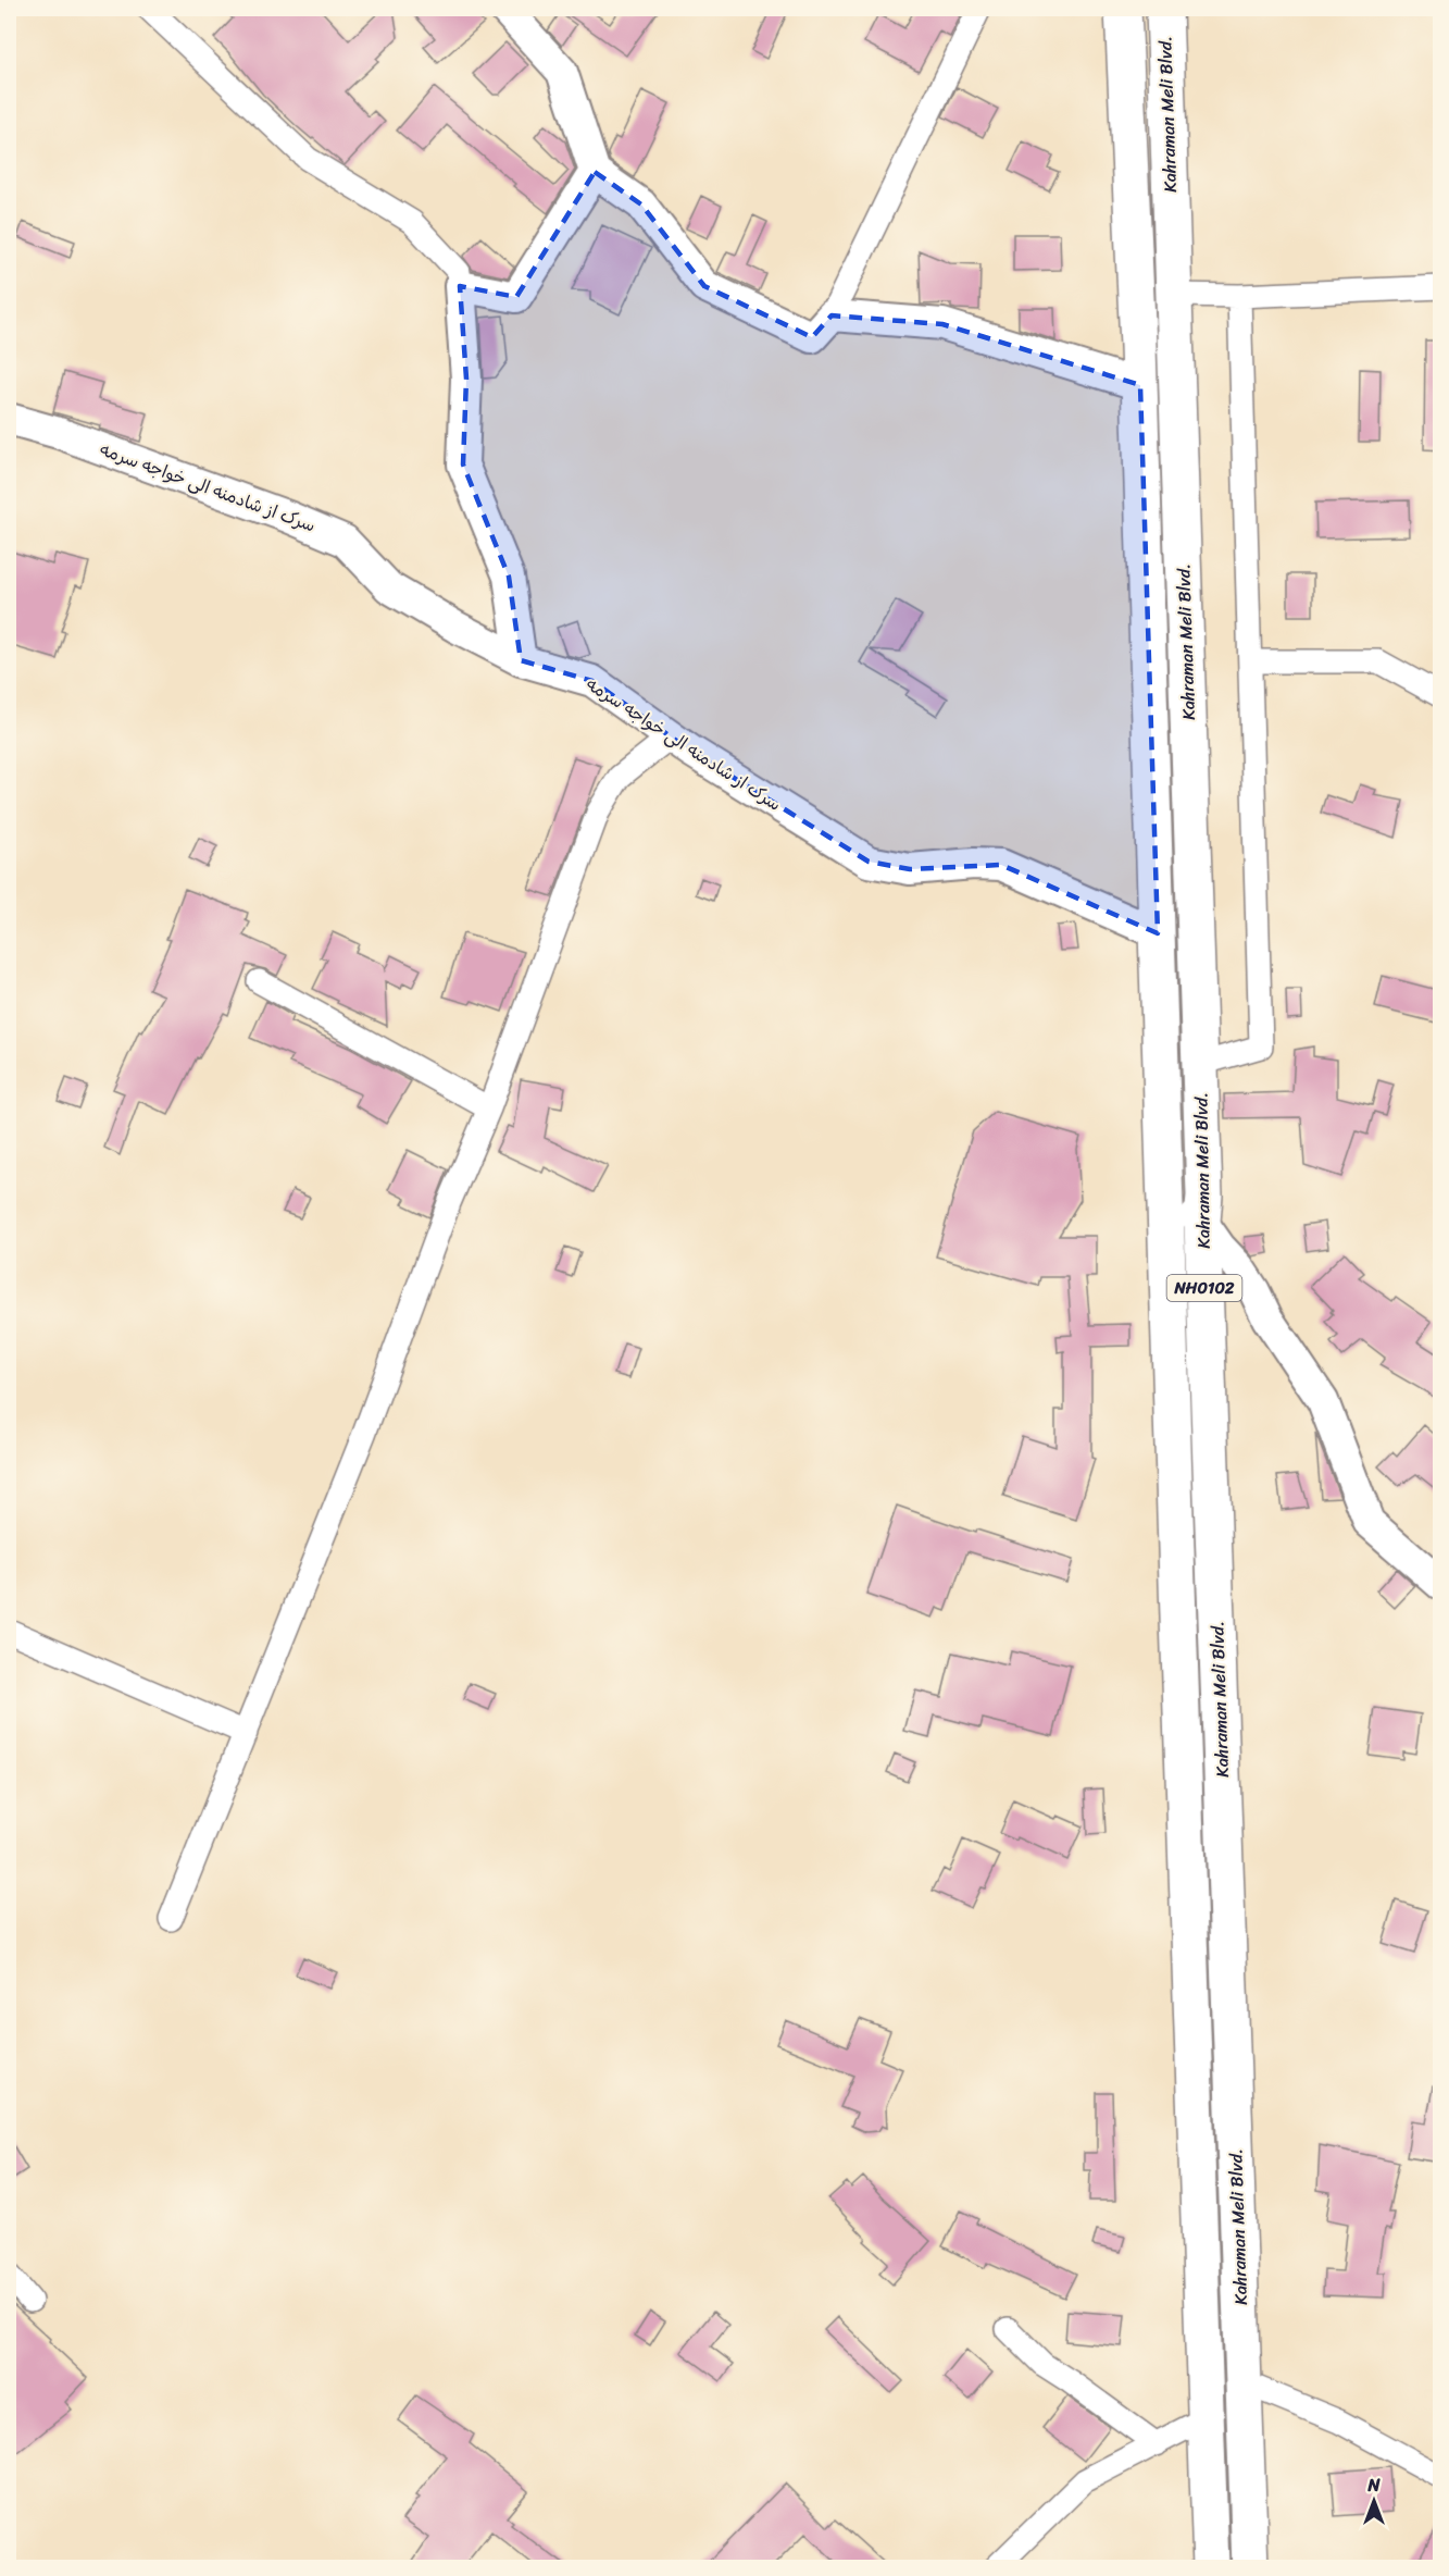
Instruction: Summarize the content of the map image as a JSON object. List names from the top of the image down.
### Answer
{
  "streets": {
    "highway": ["Kahraman Meli Blvd.", "NH0102"],
    "street": ["سرک از شادمنه الی خواجه سرمه"]
  },
  "crossings": [
    ["Kahraman Meli Blvd.", "سرک از شادمنه الی خواجه سرمه"]
  ],
  "north": "top"
}
